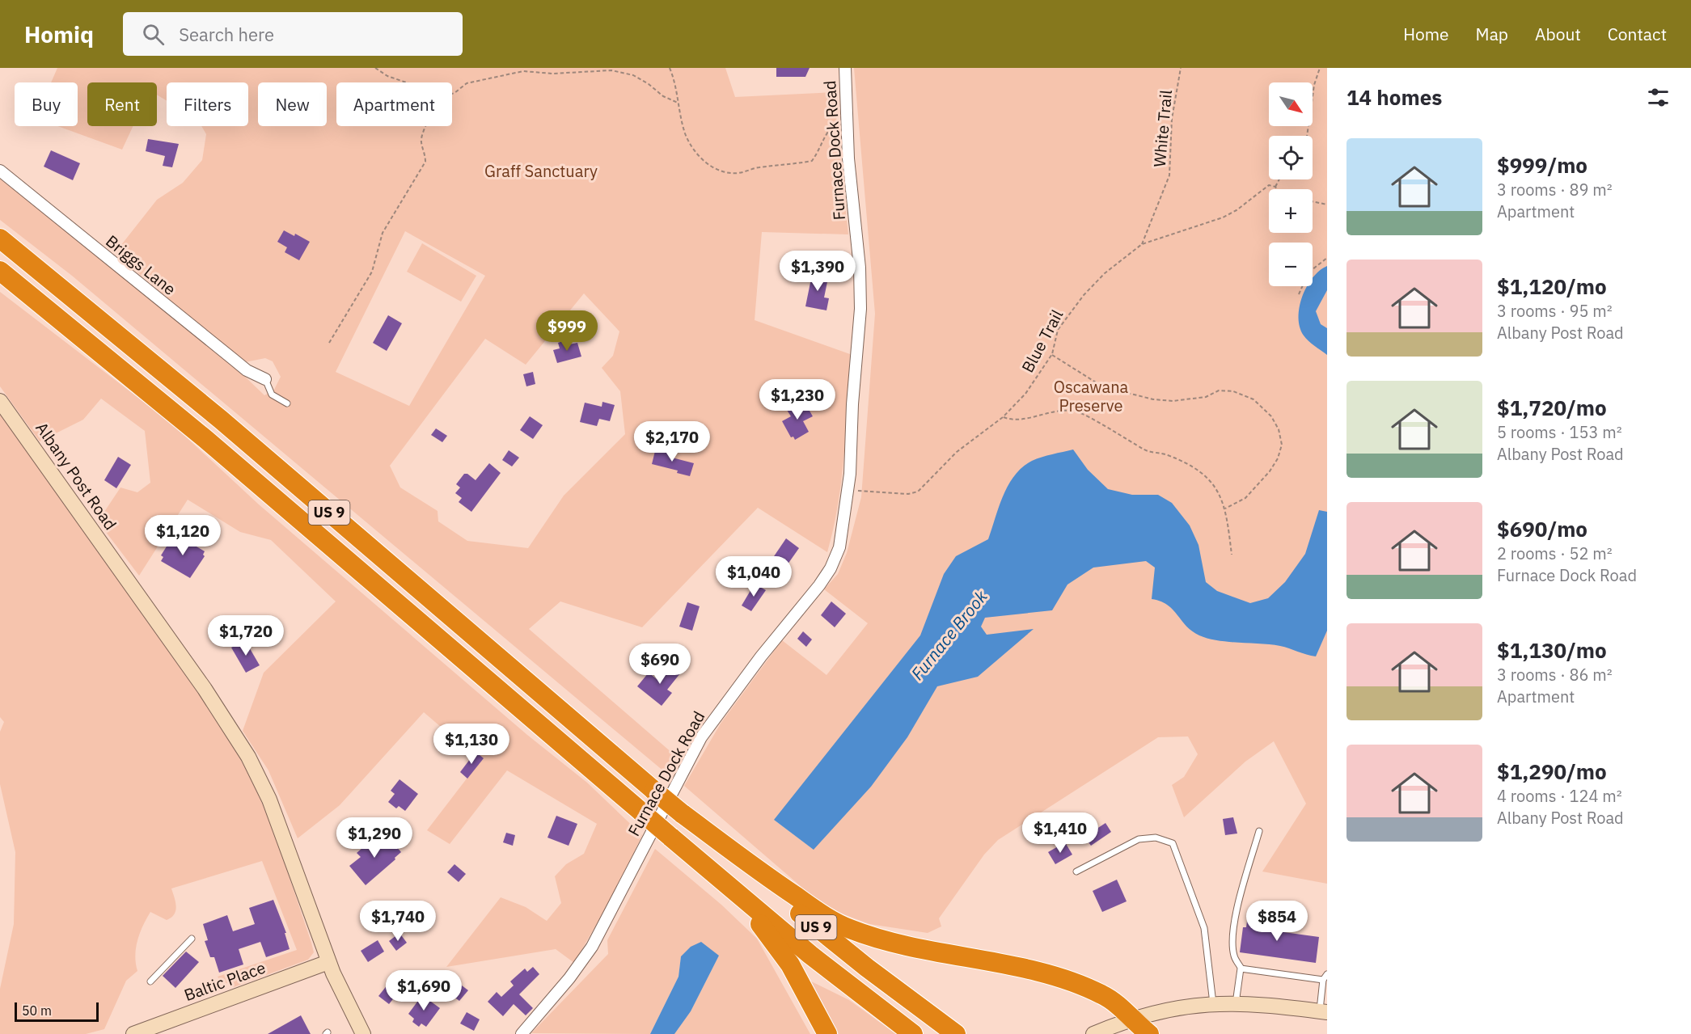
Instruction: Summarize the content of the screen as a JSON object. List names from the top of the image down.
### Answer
{
  "streets": {
    "highway": ["US 9"],
    "main road": ["Albany Post Road", "Baltic Place"],
    "street": ["Furnace Dock Road", "Briggs Lane"],
    "path": ["White Trail", "Blue Trail"]
  },
  "crossings": [
    ["White Trail", "Blue Trail"],
    ["Furnace Dock Road", "Blue Trail"],
    ["Albany Post Road", "Baltic Place"]
  ],
  "water": ["Furnace Brook"],
  "parks": ["Graff Sanctuary", "Oscawana Preserve"],
  "scale_bar": "50 m",
  "north": "bottom right",
  "page": {
    "header": "Homiq",
    "search": "Search here",
    "nav": [
      "Home",
      "Map",
      "About",
      "Contact"
    ],
    "heading": "14 homes",
    "map_buttons": ["+", "−"],
    "chip": [
      "Buy",
      "Rent",
      "Filters",
      "New",
      "Apartment"
    ],
    "list": [
      {
        "name": "$999/mo",
        "note": "3 rooms · 89 m² · Apartment"
      },
      {
        "name": "$1,120/mo",
        "note": "3 rooms · 95 m² · Albany Post Road"
      },
      {
        "name": "$1,720/mo",
        "note": "5 rooms · 153 m² · Albany Post Road"
      },
      {
        "name": "$690/mo",
        "note": "2 rooms · 52 m² · Furnace Dock Road"
      },
      {
        "name": "$1,130/mo",
        "note": "3 rooms · 86 m² · Apartment"
      },
      {
        "name": "$1,290/mo",
        "note": "4 rooms · 124 m² · Albany Post Road"
      }
    ],
    "price": [
      "$1,390",
      "$999",
      "$1,230",
      "$2,170",
      "$1,120",
      "$1,040",
      "$1,720",
      "$690",
      "$1,130",
      "$1,410",
      "$1,290",
      "$1,740",
      "$854",
      "$1,690"
    ],
    "scale": "50 m"
  }
}
